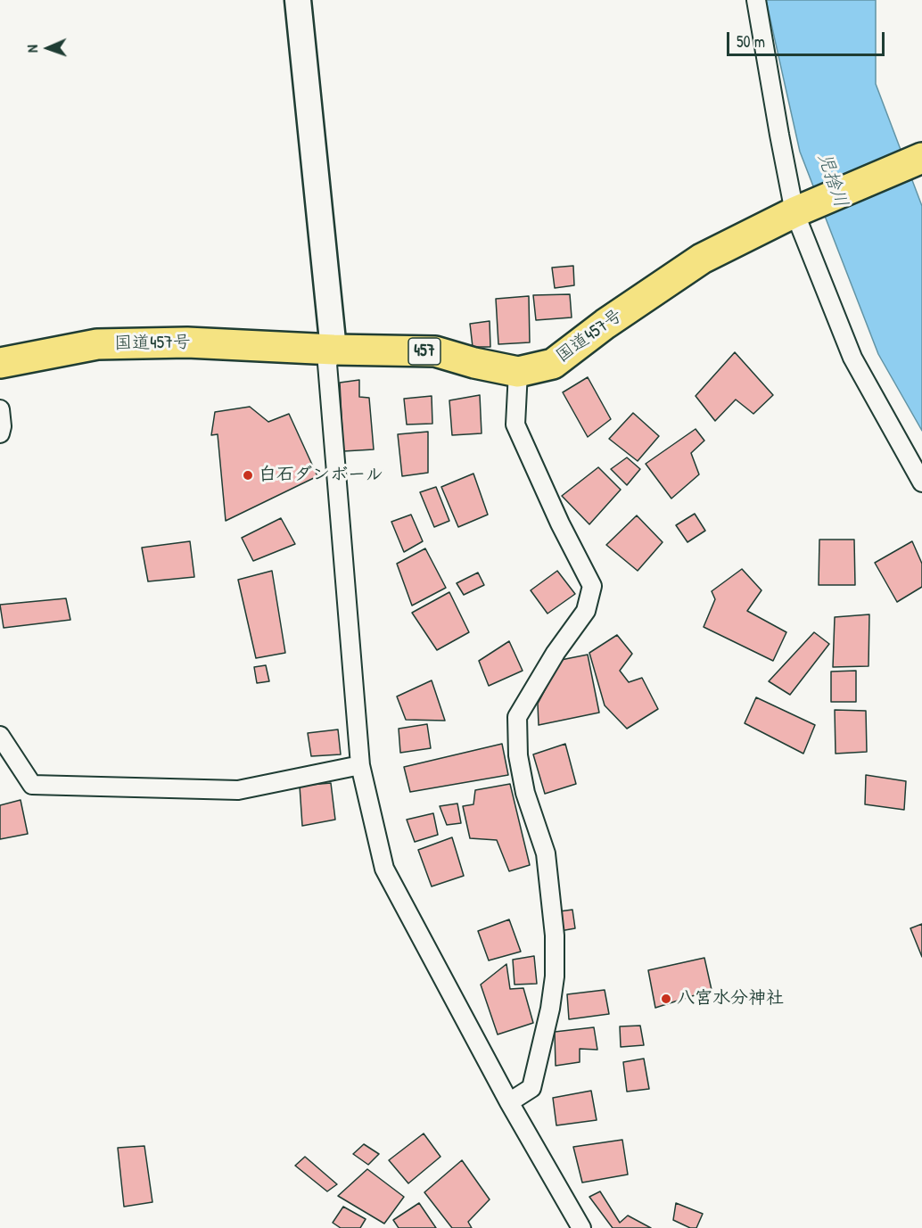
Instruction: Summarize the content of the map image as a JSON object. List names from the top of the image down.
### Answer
{
  "streets": {
    "highway": ["国道457号", "457"]
  },
  "water": ["児捨川"],
  "places": ["白石ダンボール", "八宮水分神社"],
  "scale_bar": "50 m",
  "north": "left"
}
